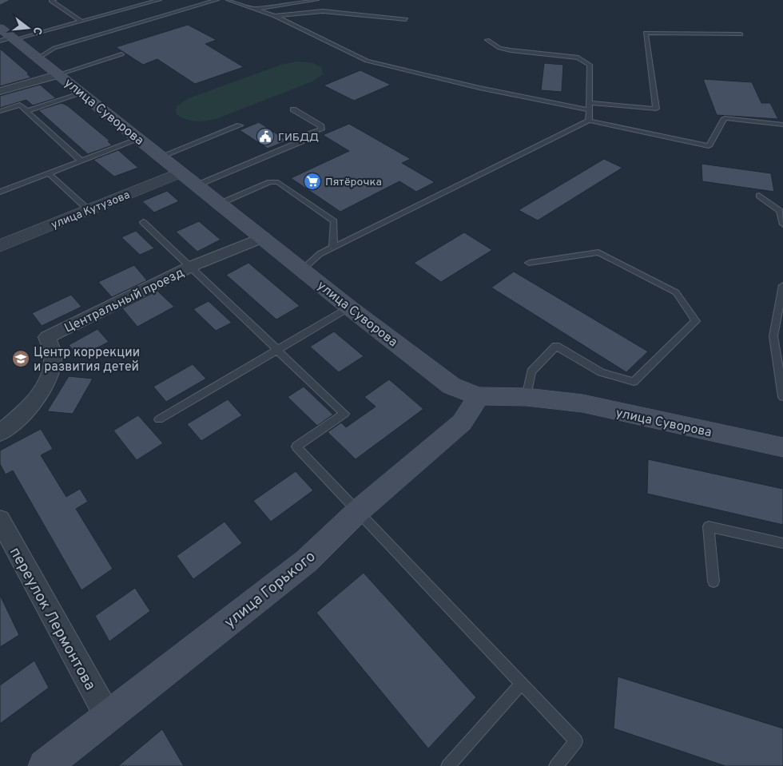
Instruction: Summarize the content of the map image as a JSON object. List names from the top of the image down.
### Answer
{
  "streets": {
    "main road": ["улица Суворова", "улица Горького"],
    "street": ["улица Кутузова", "Центральный проезд", "переулок Лермонтова"]
  },
  "crossings": [
    ["улица Суворова", "улица Кутузова"],
    ["улица Суворова", "Центральный проезд"],
    ["улица Суворова", "улица Горького"],
    ["улица Горького", "переулок Лермонтова"]
  ],
  "places": {
    "public building": ["ГИБДД"],
    "supermarket": ["Пятёрочка"],
    "school or university": ["Центр коррекции и развития детей"]
  },
  "north": "right"
}
